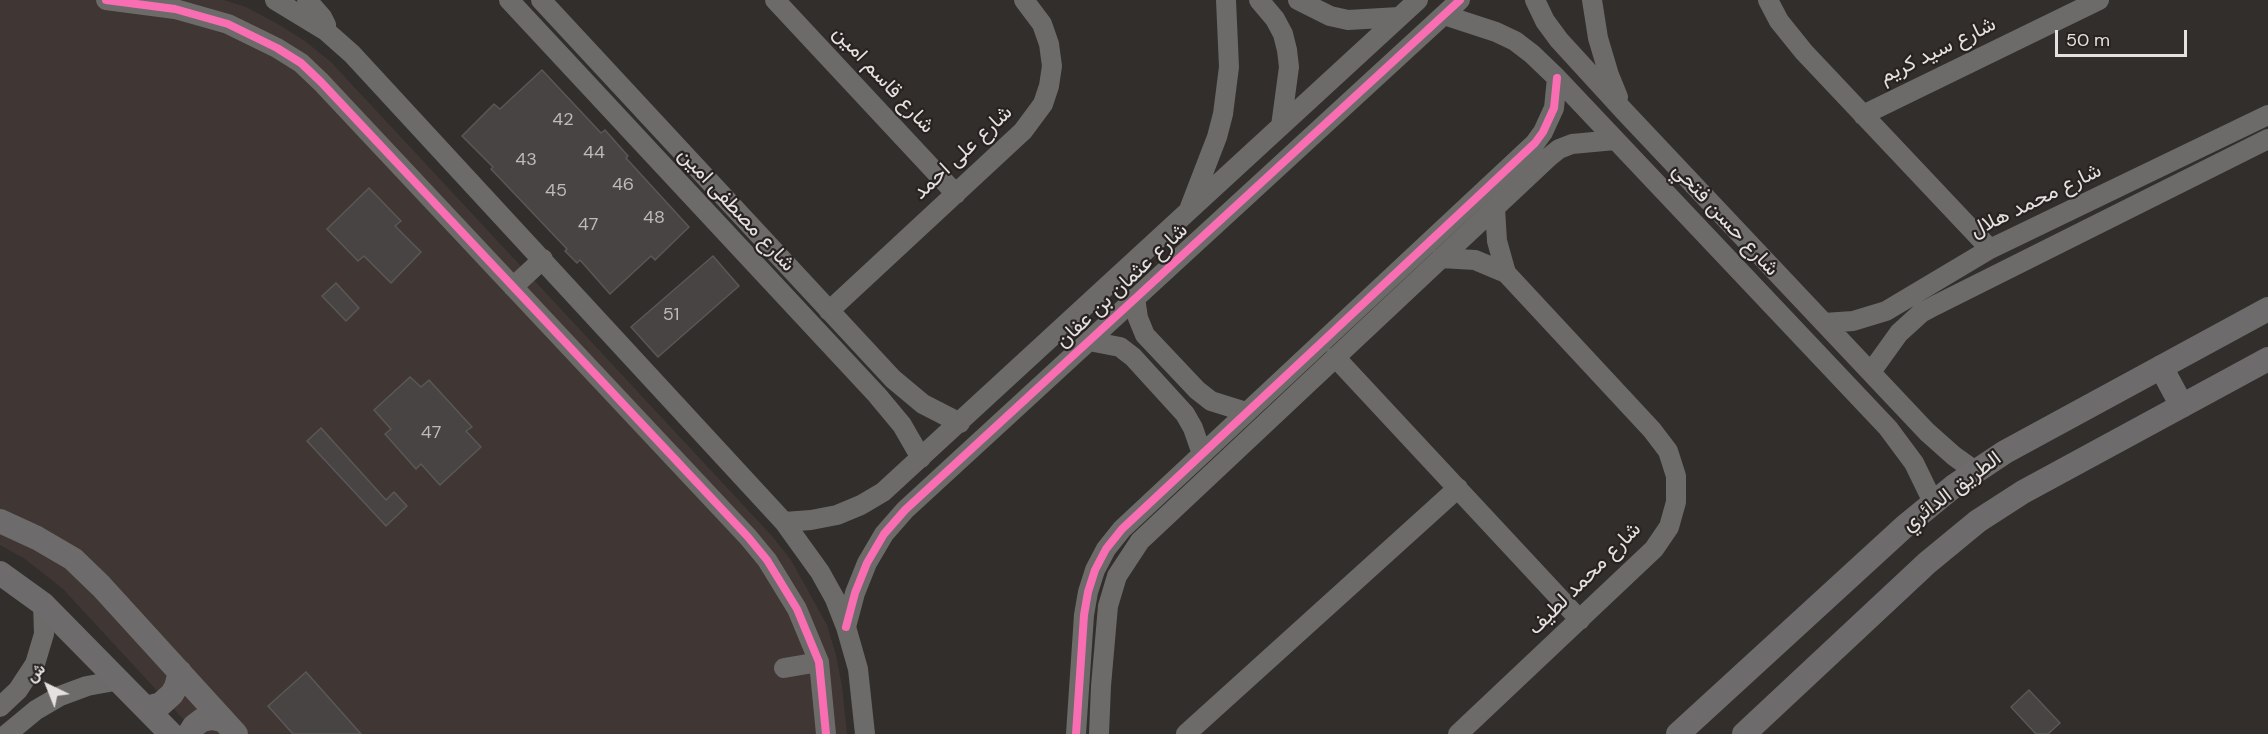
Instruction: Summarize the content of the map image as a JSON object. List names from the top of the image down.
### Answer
{
  "streets": {
    "main road": ["الطريق الدائري"],
    "street": [
      "شارع سيد كريم",
      "شارع قاسم امين",
      "شارع على احمد",
      "شارع محمد هلال",
      "شارع مصطفى امين",
      "شارع حسن فتحي",
      "شارع عثمان بن عفان",
      "شارع محمد لطيف"
    ]
  },
  "crossings": [
    ["شارع قاسم امين", "شارع على احمد"],
    ["شارع على احمد", "شارع مصطفى امين"],
    ["شارع محمد هلال", "شارع حسن فتحي"],
    ["شارع مصطفى امين", "شارع عثمان بن عفان"],
    ["شارع حسن فتحي", "شارع عثمان بن عفان"],
    ["شارع حسن فتحي", "الطريق الدائري"]
  ],
  "house_numbers": [
    "42",
    "44",
    "43",
    "46",
    "45",
    "48",
    "47",
    "51",
    "47"
  ],
  "scale_bar": "50 m",
  "north": "top left"
}
